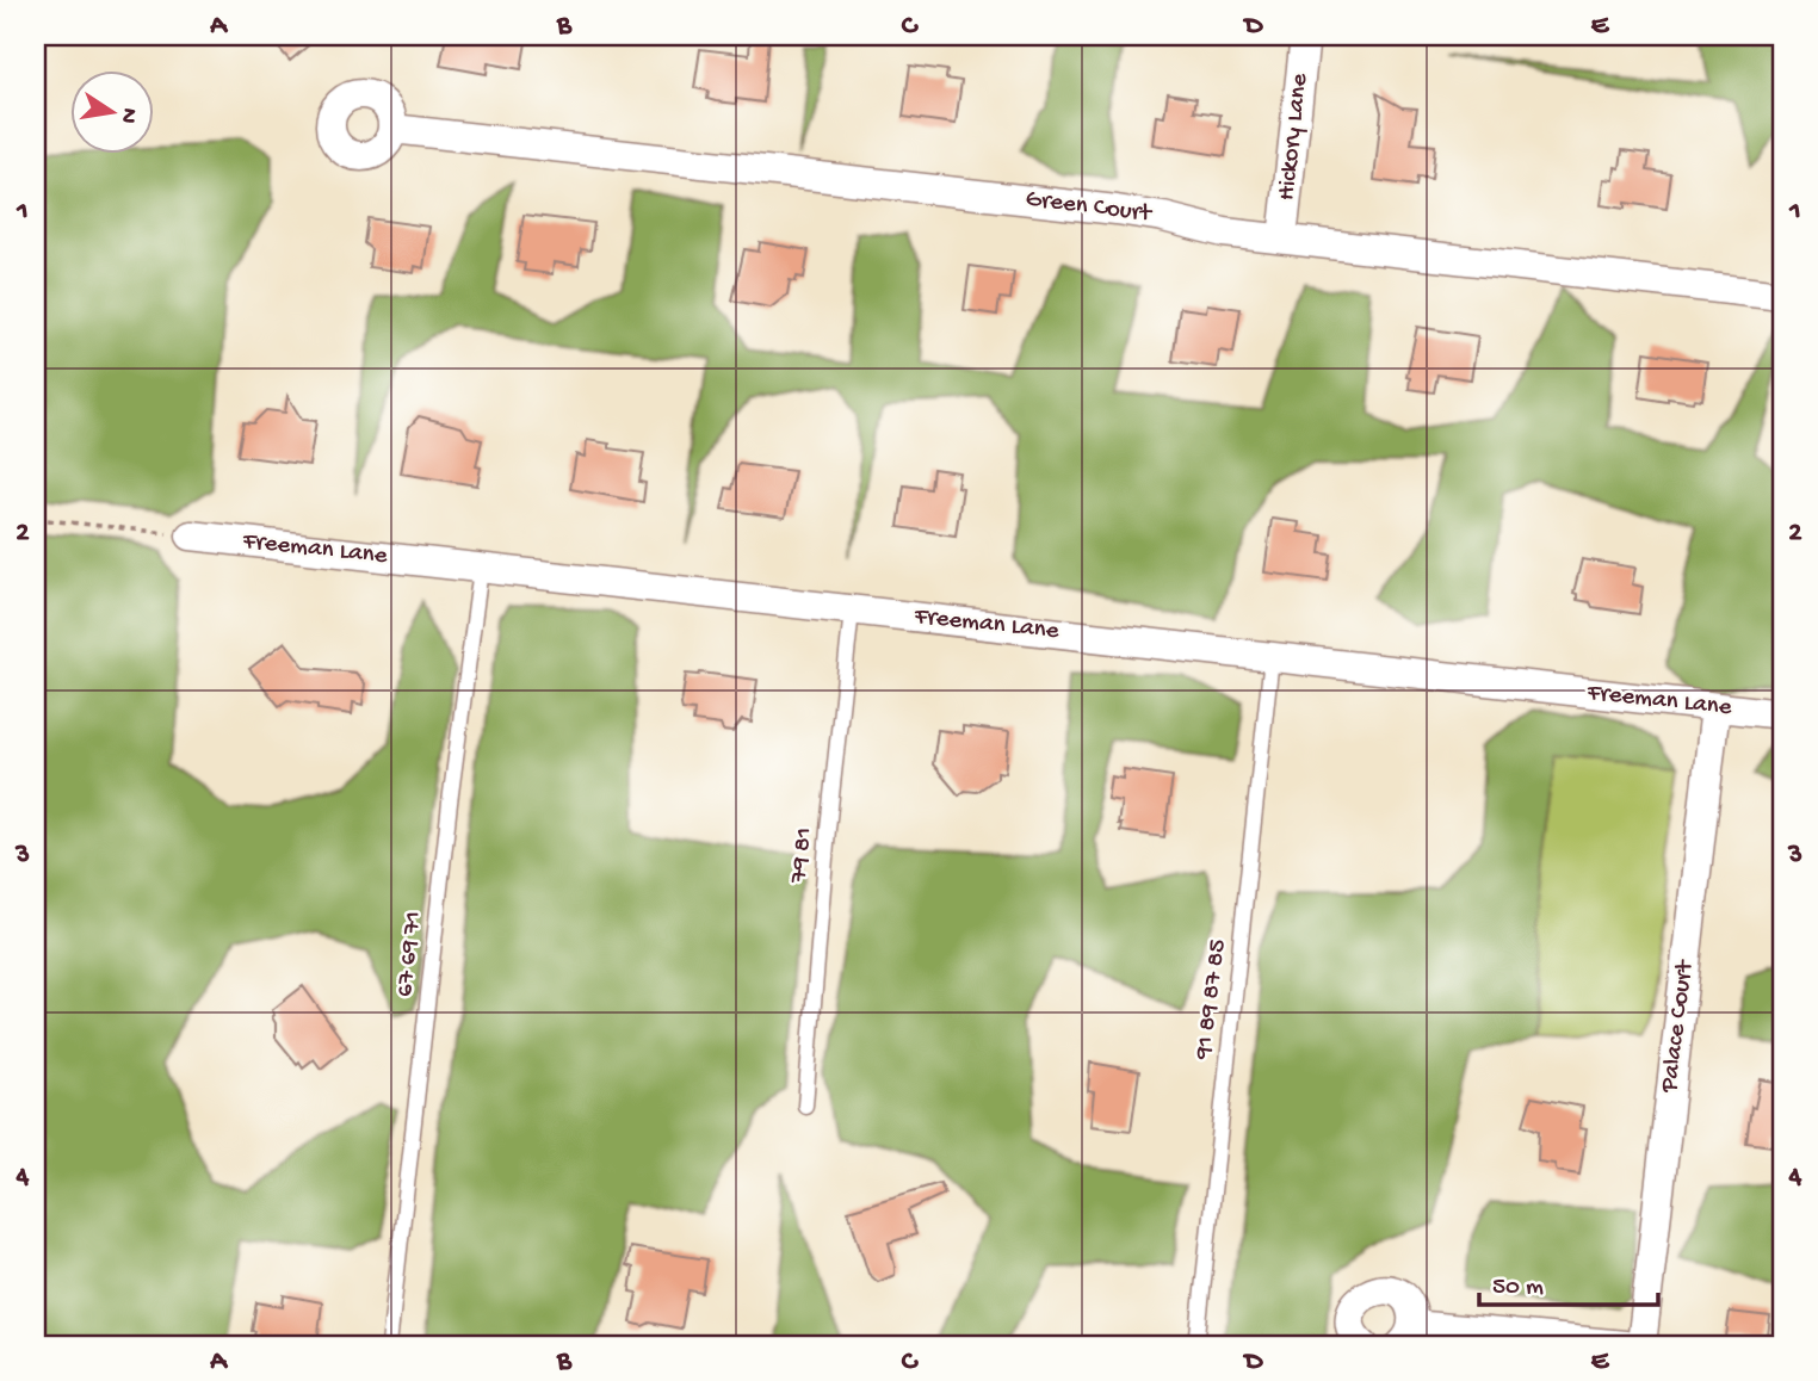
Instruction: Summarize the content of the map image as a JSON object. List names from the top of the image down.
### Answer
{
  "streets": {
    "street": [
      "Hickory Lane",
      "Green Court",
      "Freeman Lane",
      "Palace Court"
    ],
    "lane": ["79 81", "67 69 71", "91 89 87 85"]
  },
  "crossings": [
    ["Hickory Lane", "Green Court"],
    ["Freeman Lane", "79 81"],
    ["Freeman Lane", "67 69 71"],
    ["Freeman Lane", "91 89 87 85"],
    ["Freeman Lane", "Palace Court"]
  ],
  "scale_bar": "50 m",
  "north": "right",
  "grid": {
    "columns": [
      "A",
      "B",
      "C",
      "D",
      "E"
    ],
    "rows": [
      "1",
      "2",
      "3",
      "4"
    ]
  }
}
